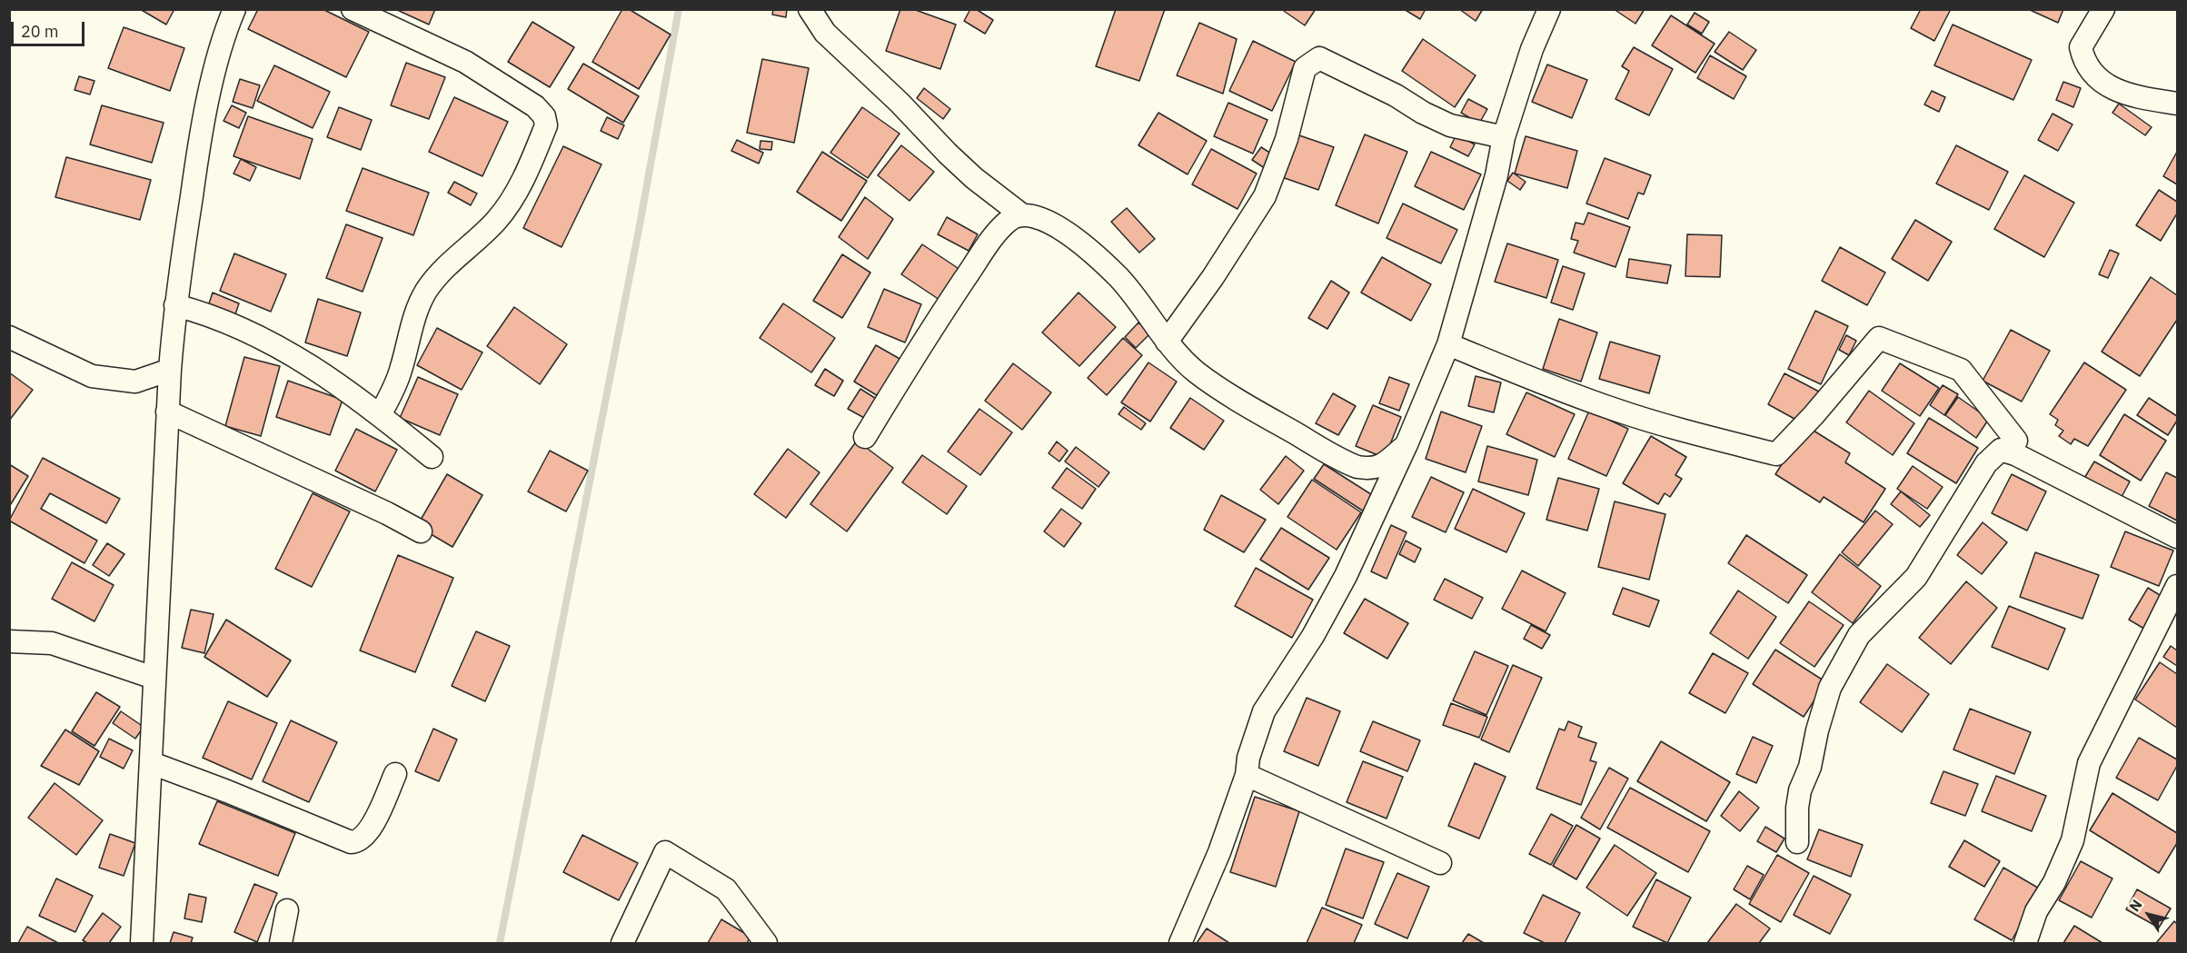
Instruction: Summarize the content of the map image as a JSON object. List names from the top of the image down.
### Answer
{
  "scale_bar": "20 m",
  "north": "top left"
}
